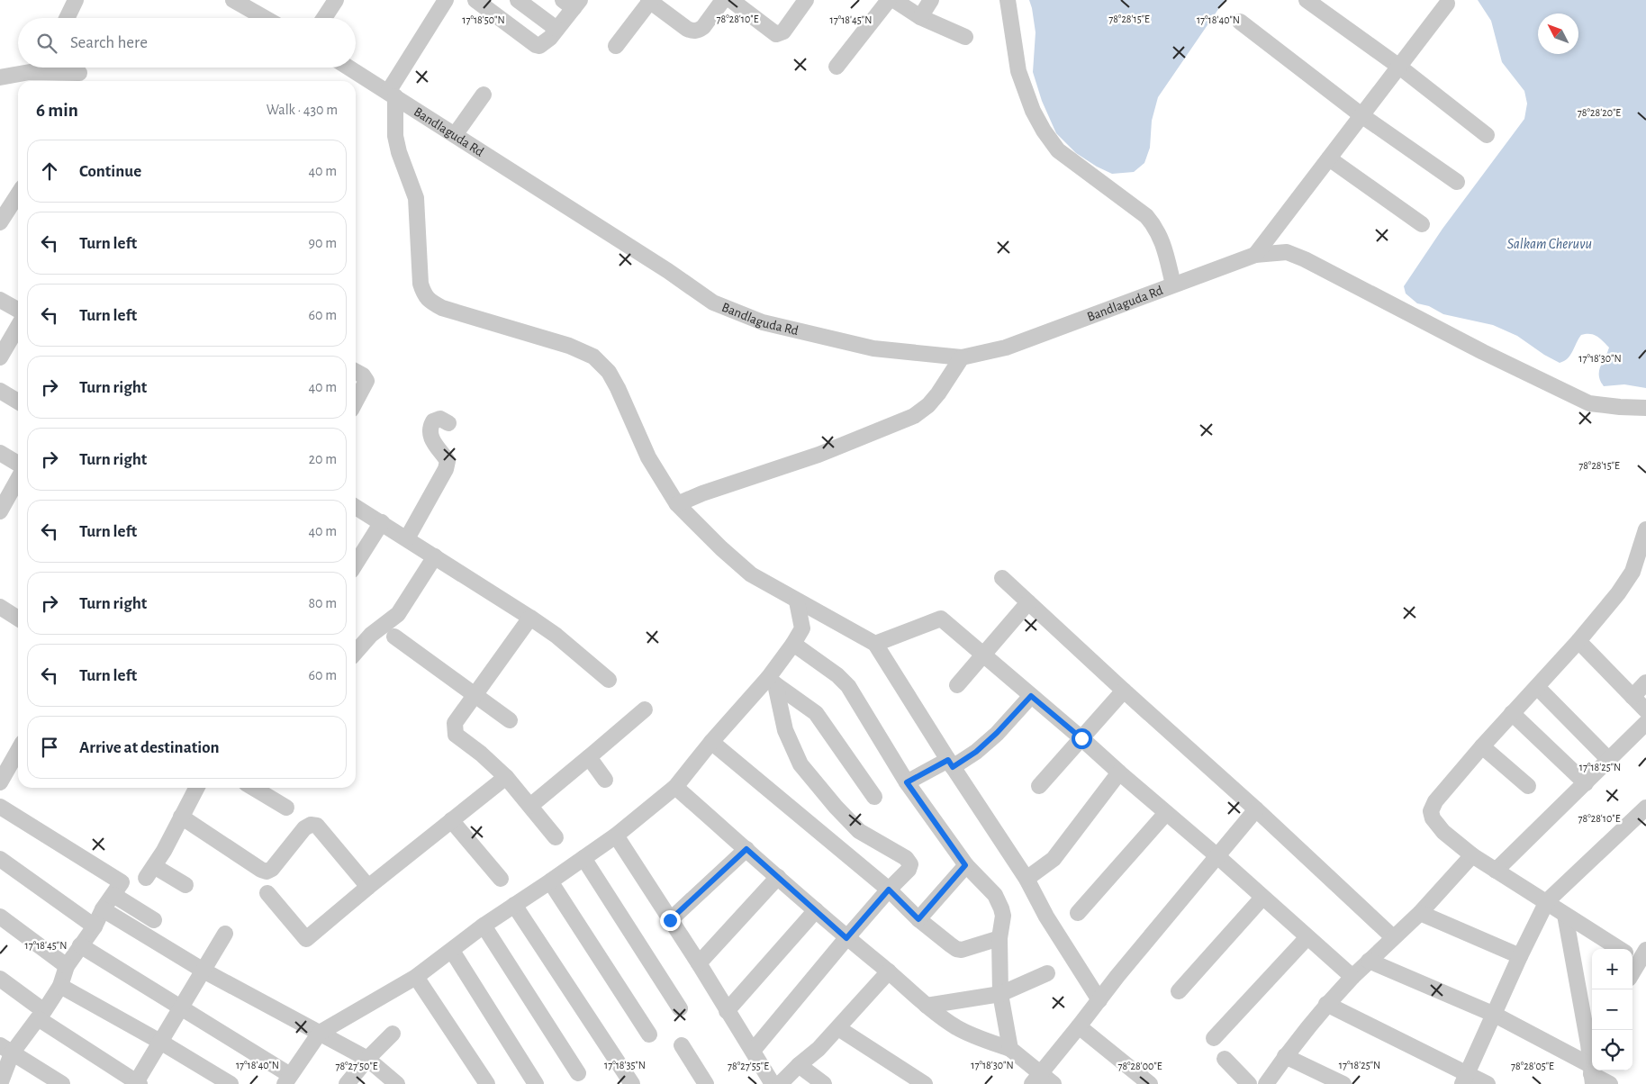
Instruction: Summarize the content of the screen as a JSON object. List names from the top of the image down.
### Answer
{
  "streets": {
    "street": ["Bandlaguda Rd"]
  },
  "water": ["Salkam Cheruvu"],
  "north": "top left",
  "page": {
    "search": "Search here",
    "heading": ["6 min", "Walk · 430 m"],
    "list": [
      ["Continue", "40 m"],
      ["Turn left", "90 m"],
      ["Turn left", "60 m"],
      ["Turn right", "40 m"],
      ["Turn right", "20 m"],
      ["Turn left", "40 m"],
      ["Turn right", "80 m"],
      ["Turn left", "60 m"],
      "Arrive at destination"
    ],
    "map_buttons": ["+", "−"]
  },
  "coordinates": [
    "78°28'10\"E",
    "78°28'15\"E",
    "17°18'50\"N",
    "17°18'45\"N",
    "17°18'40\"N",
    "78°28'20\"E",
    "17°18'30\"N",
    "17°18'25\"N",
    "17°18'35\"N",
    "78°27'50\"E",
    "78°27'55\"E",
    "78°28'00\"E",
    "78°28'05\"E"
  ]
}
